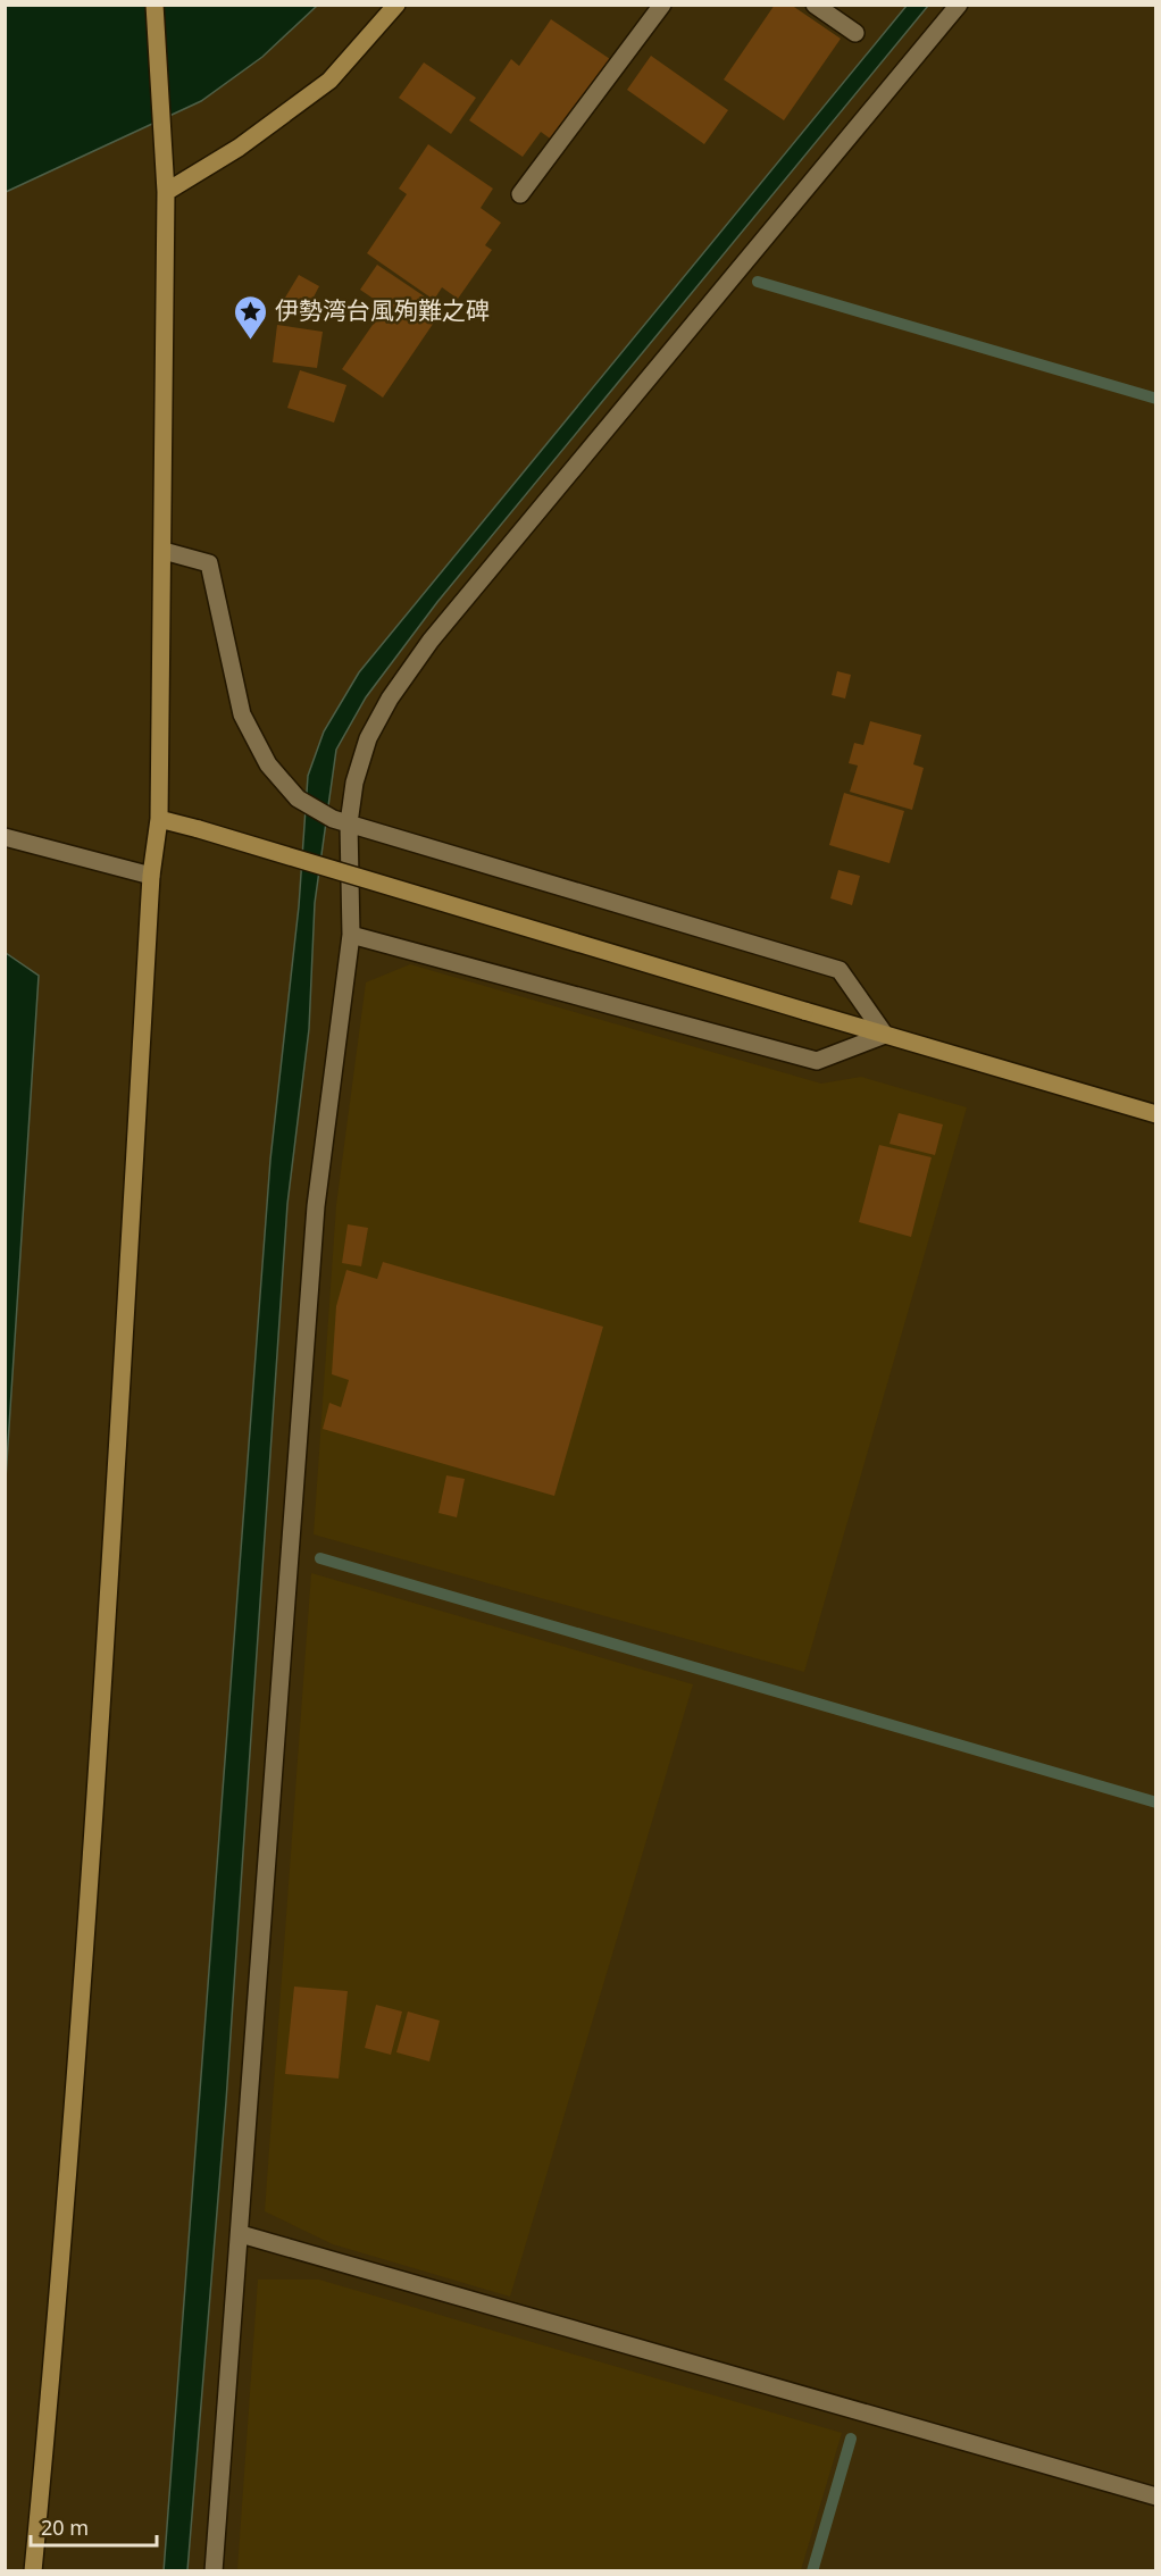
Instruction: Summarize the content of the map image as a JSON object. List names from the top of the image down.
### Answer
{
  "places": {
    "place": ["伊勢湾台風殉難之碑"]
  },
  "scale_bar": "20 m"
}
